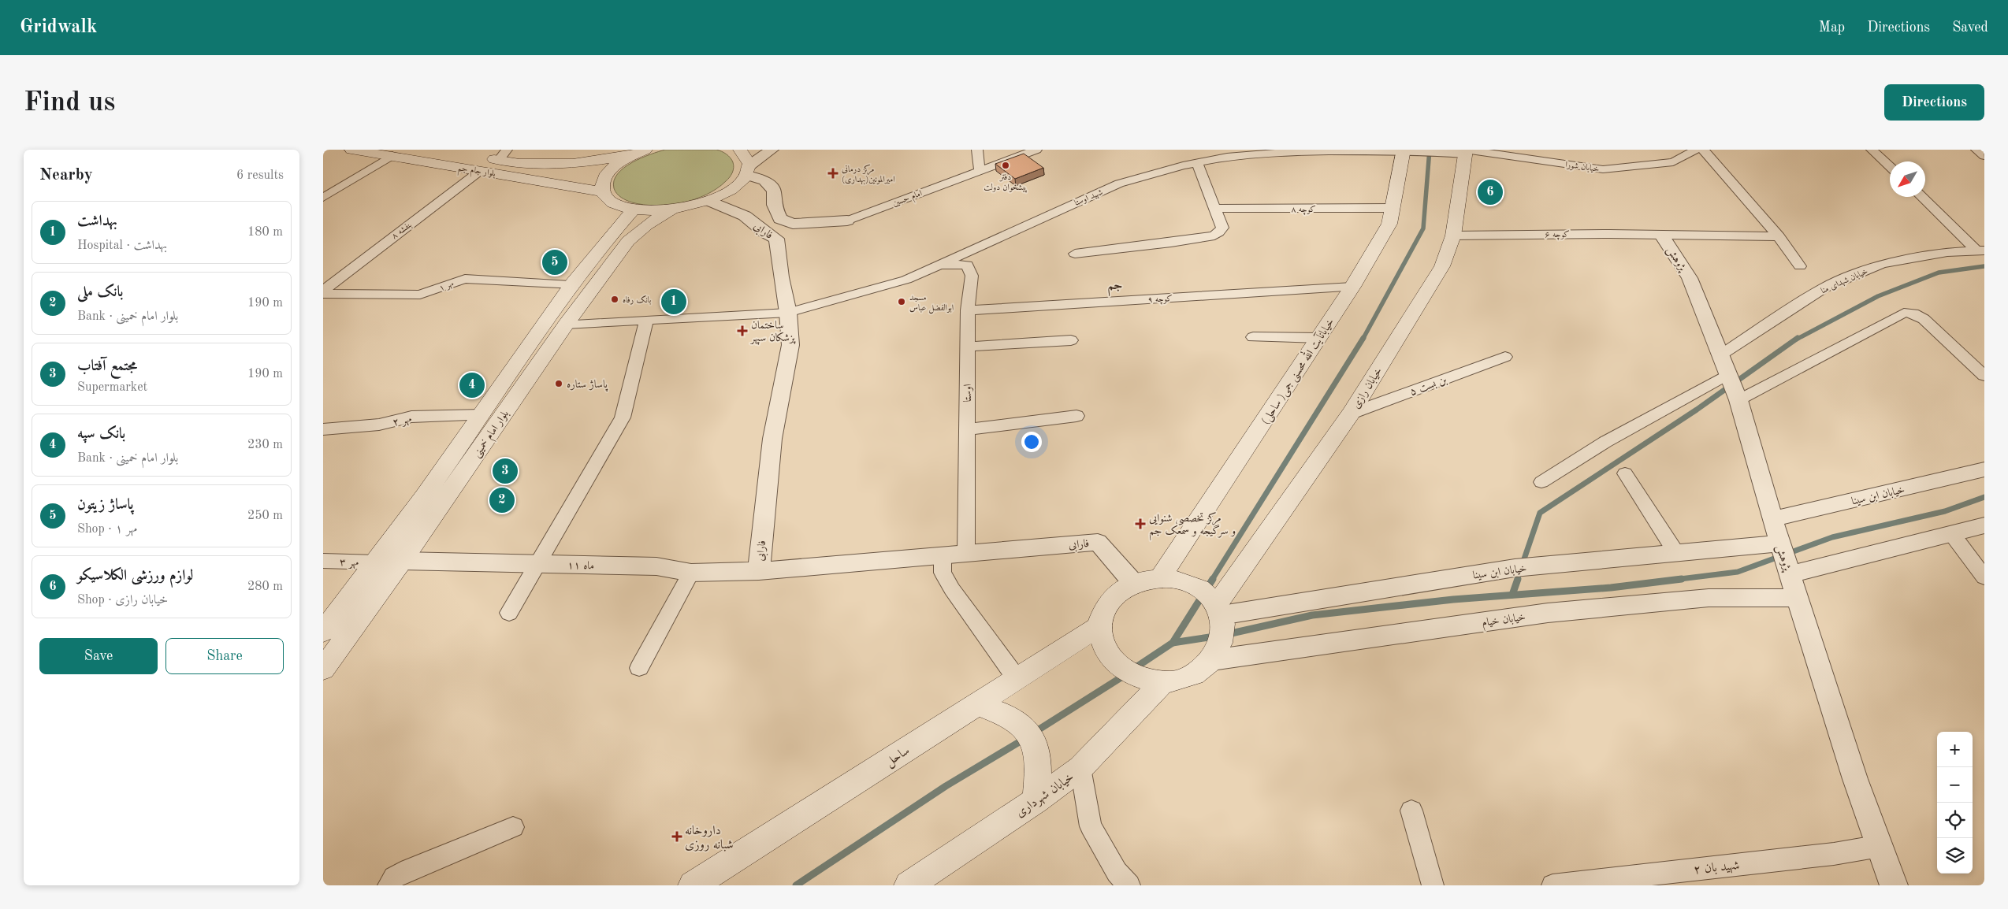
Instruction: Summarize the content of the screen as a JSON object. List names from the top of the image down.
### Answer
{
  "streets": {
    "main road": [
      "بلوار جام جم",
      "خیابانآیت الله محسنی جمی( ساحلی)",
      "خیابان رازی",
      "بلوار امام خمینی",
      "ساحل",
      "خیابان شهرداری"
    ],
    "street": [
      "خیابان شورا",
      "شهید اوستا",
      "امام حسین",
      "کوچه ۸",
      "بنفشه ۸",
      "فارابی",
      "کوچه ۶",
      "پژوهش",
      "خیابان شهدای منا",
      "مهر ۱",
      "کوچه ۹",
      "بن بست ۵",
      "اوستا",
      "مهر ۲",
      "خیابان ابن سینا",
      "مهر ۳",
      "ماه ۱۱",
      "خیابان خیام",
      "شهید بان ۲"
    ]
  },
  "crossings": [
    ["خیابان شورا", "شهید اوستا"],
    ["خیابان شورا", "خیابانآیت الله محسنی جمی( ساحلی)"],
    ["خیابان شورا", "خیابان رازی"],
    ["بلوار جام جم", "بنفشه ۸"],
    ["شهید اوستا", "فارابی"],
    ["شهید اوستا", "خیابانآیت الله محسنی جمی( ساحلی)"],
    ["شهید اوستا", "اوستا"],
    ["شهید اوستا", "بلوار امام خمینی"],
    ["امام حسین", "فارابی"],
    ["کوچه ۸", "خیابانآیت الله محسنی جمی( ساحلی)"],
    ["بنفشه ۸", "مهر ۱"],
    ["فارابی", "خیابانآیت الله محسنی جمی( ساحلی)"],
    ["فارابی", "خیابان رازی"],
    ["فارابی", "اوستا"],
    ["فارابی", "خیابان ابن سینا"],
    ["فارابی", "ماه ۱۱"],
    ["فارابی", "خیابان خیام"],
    ["فارابی", "ساحل"],
    ["فارابی", "خیابان شهرداری"],
    ["کوچه ۶", "پژوهش"],
    ["کوچه ۶", "خیابان رازی"],
    ["پژوهش", "خیابان شهدای منا"],
    ["پژوهش", "خیابان ابن سینا"],
    ["پژوهش", "خیابان خیام"],
    ["پژوهش", "شهید بان ۲"],
    ["مهر ۱", "بلوار امام خمینی"],
    ["کوچه ۹", "خیابانآیت الله محسنی جمی( ساحلی)"],
    ["کوچه ۹", "اوستا"],
    ["خیابانآیت الله محسنی جمی( ساحلی)", "خیابان رازی"],
    ["خیابانآیت الله محسنی جمی( ساحلی)", "خیابان ابن سینا"],
    ["خیابانآیت الله محسنی جمی( ساحلی)", "خیابان خیام"],
    ["خیابانآیت الله محسنی جمی( ساحلی)", "ساحل"],
    ["خیابانآیت الله محسنی جمی( ساحلی)", "خیابان شهرداری"],
    ["بن بست ۵", "خیابان رازی"],
    ["خیابان رازی", "خیابان ابن سینا"],
    ["خیابان رازی", "خیابان خیام"],
    ["خیابان رازی", "ساحل"],
    ["خیابان رازی", "خیابان شهرداری"],
    ["مهر ۲", "بلوار امام خمینی"],
    ["بلوار امام خمینی", "مهر ۳"],
    ["بلوار امام خمینی", "ماه ۱۱"],
    ["خیابان ابن سینا", "خیابان خیام"],
    ["خیابان ابن سینا", "ساحل"],
    ["خیابان ابن سینا", "خیابان شهرداری"],
    ["خیابان خیام", "ساحل"],
    ["خیابان خیام", "خیابان شهرداری"],
    ["ساحل", "خیابان شهرداری"]
  ],
  "districts": ["جم"],
  "places": {
    "other": [
      "دفتر پیشخوان دولت",
      "بانک رفاه",
      "مسجد ابوالفضل عباس",
      "پاساژ ستاره"
    ],
    "health": [
      "مرکز درمانی امیرالمونین(بهداری)",
      "ساختمان پزشکان سپهر",
      "مرکز تخصصی شنوایی و سرگیجه و سمعک جم",
      "داروخانه شبانه روزی"
    ]
  },
  "north": "bottom left",
  "page": {
    "header": "Gridwalk",
    "nav": ["Map", "Directions", "Saved"],
    "buttons": [
      "Directions",
      ["Save", "Share"]
    ],
    "title": "Find us",
    "heading": ["Nearby", "6 results"],
    "pins": [
      "6",
      "5",
      "1",
      "4",
      "3",
      "2"
    ],
    "list": [
      {
        "mark": "1",
        "name": "بهداشت",
        "note": "Hospital · بهداشت",
        "value": "180 m"
      },
      {
        "mark": "2",
        "name": "بانک ملی",
        "note": "Bank · بلوار امام خمینی",
        "value": "190 m"
      },
      {
        "mark": "3",
        "name": "مجتمع آفتاب",
        "note": "Supermarket",
        "value": "190 m"
      },
      {
        "mark": "4",
        "name": "بانک سپه",
        "note": "Bank · بلوار امام خمینی",
        "value": "230 m"
      },
      {
        "mark": "5",
        "name": "پاساژ زیتون",
        "note": "Shop · مهر ۱",
        "value": "250 m"
      },
      {
        "mark": "6",
        "name": "لوازم ورزشی الکلاسیکو",
        "note": "Shop · خیابان رازی",
        "value": "280 m"
      }
    ],
    "map_buttons": ["+", "−"]
  }
}
